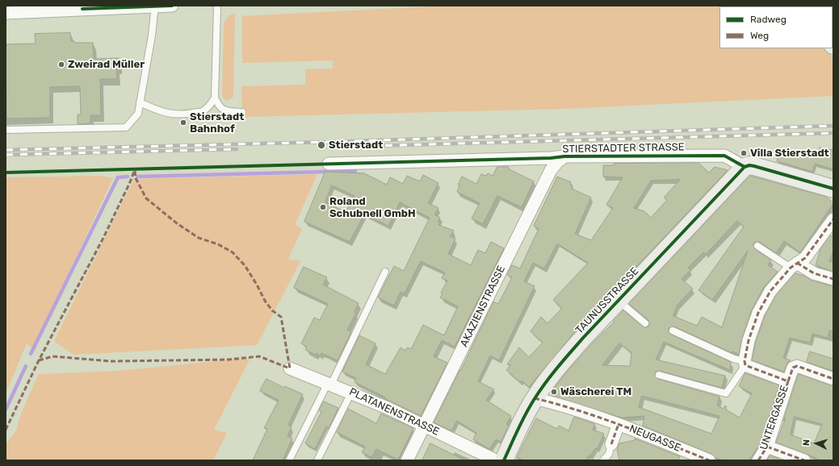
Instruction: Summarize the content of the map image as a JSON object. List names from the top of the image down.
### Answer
{
  "streets": {
    "street": [
      "STIERSTADTER STRASSE",
      "TAUNUSSTRASSE",
      "AKAZIENSTRASSE",
      "PLATANENSTRASSE",
      "UNTERGASSE",
      "NEUGASSE"
    ]
  },
  "crossings": [
    ["STIERSTADTER STRASSE", "TAUNUSSTRASSE"],
    ["STIERSTADTER STRASSE", "AKAZIENSTRASSE"],
    ["TAUNUSSTRASSE", "NEUGASSE"],
    ["AKAZIENSTRASSE", "PLATANENSTRASSE"]
  ],
  "places": [
    "Zweirad Müller",
    "Stierstadt Bahnhof",
    "Stierstadt",
    "Villa Stierstadt",
    "Roland Schubnell GmbH",
    "Wäscherei TM"
  ],
  "legend": ["Radweg", "Weg"],
  "north": "left"
}
